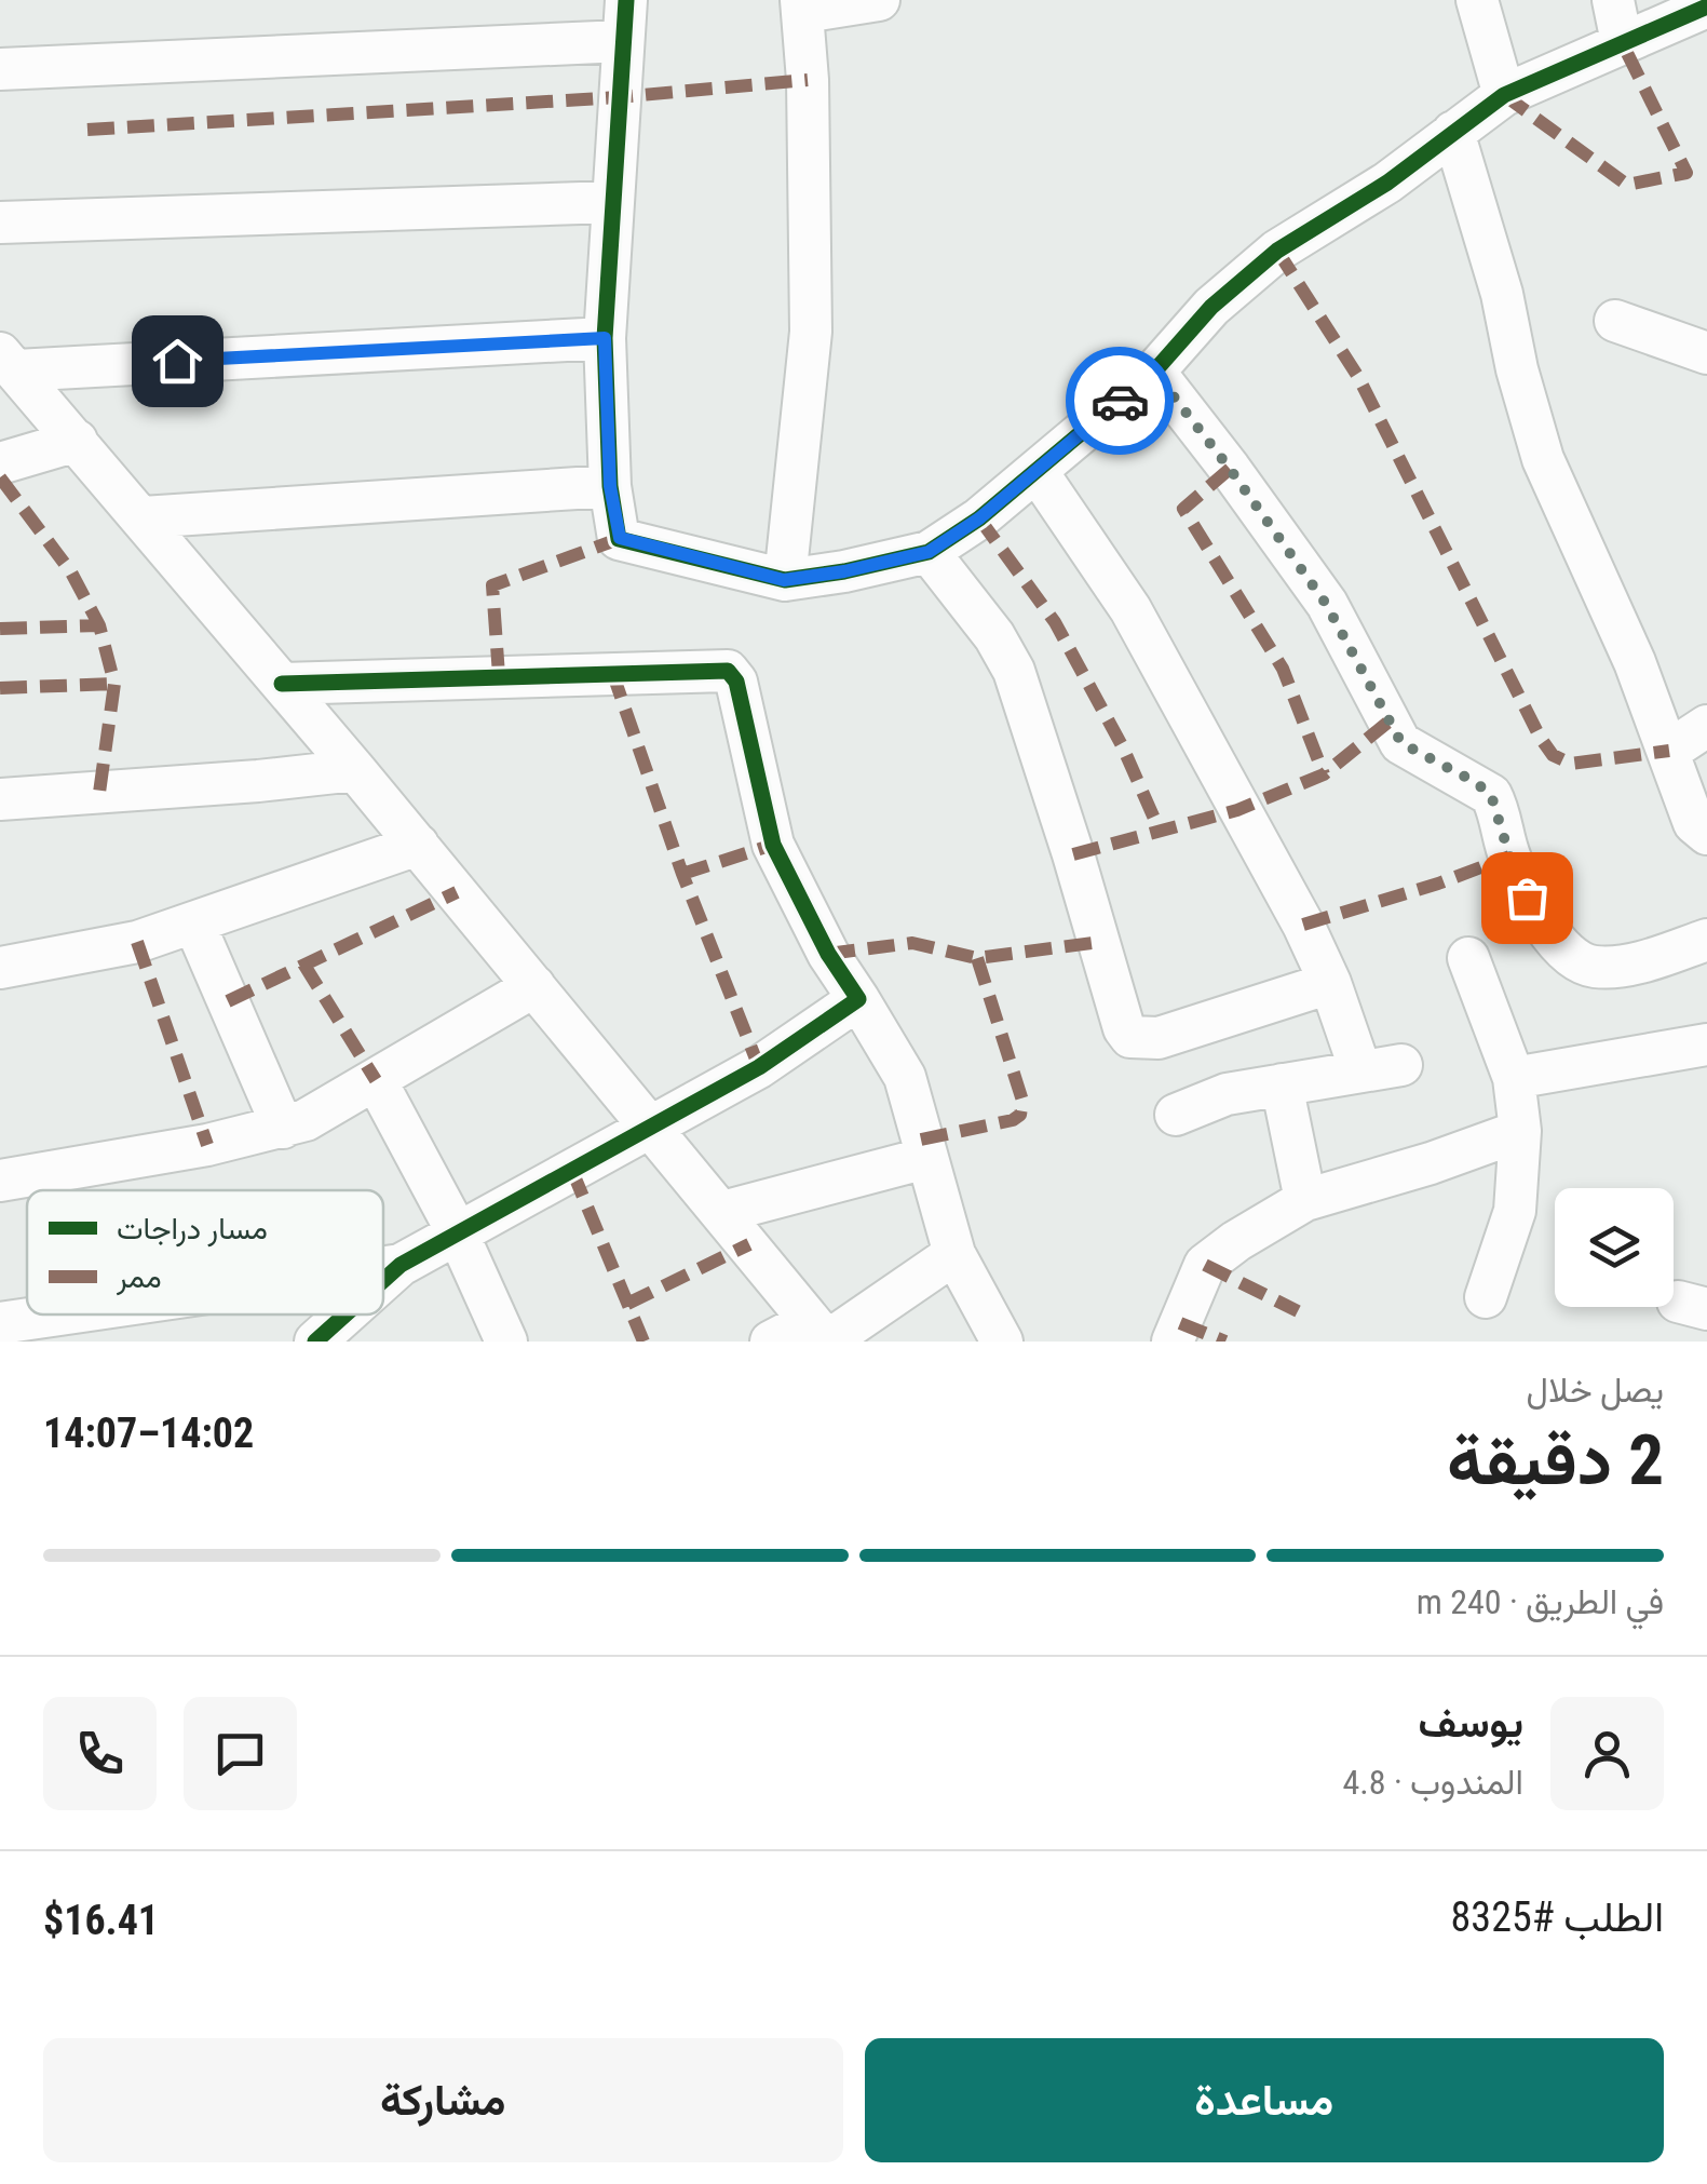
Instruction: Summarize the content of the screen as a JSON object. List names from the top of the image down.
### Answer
{
  "legend": ["مسار دراجات", "ممر"],
  "page": {
    "heading": ["2 دقيقة", "يصل خلال", "14:02–14:07"],
    "panel": [
      "يوسف",
      "المندوب · 4.8",
      "الطلب #8325",
      "$16.41"
    ],
    "bar": "في الطريق · 240 m",
    "buttons": ["مساعدة", "مشاركة"]
  }
}
